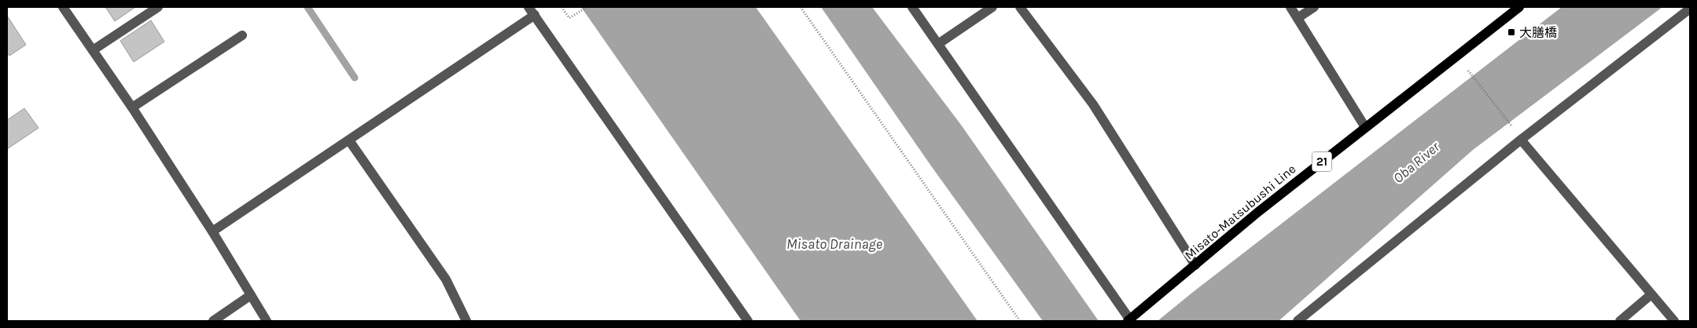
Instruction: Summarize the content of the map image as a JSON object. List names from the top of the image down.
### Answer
{
  "streets": {
    "main road": ["21", "Misato-Matsubushi Line"]
  },
  "water": ["Oba River", "Misato Drainage"],
  "places": {
    "transit": ["大膳橋"]
  }
}
